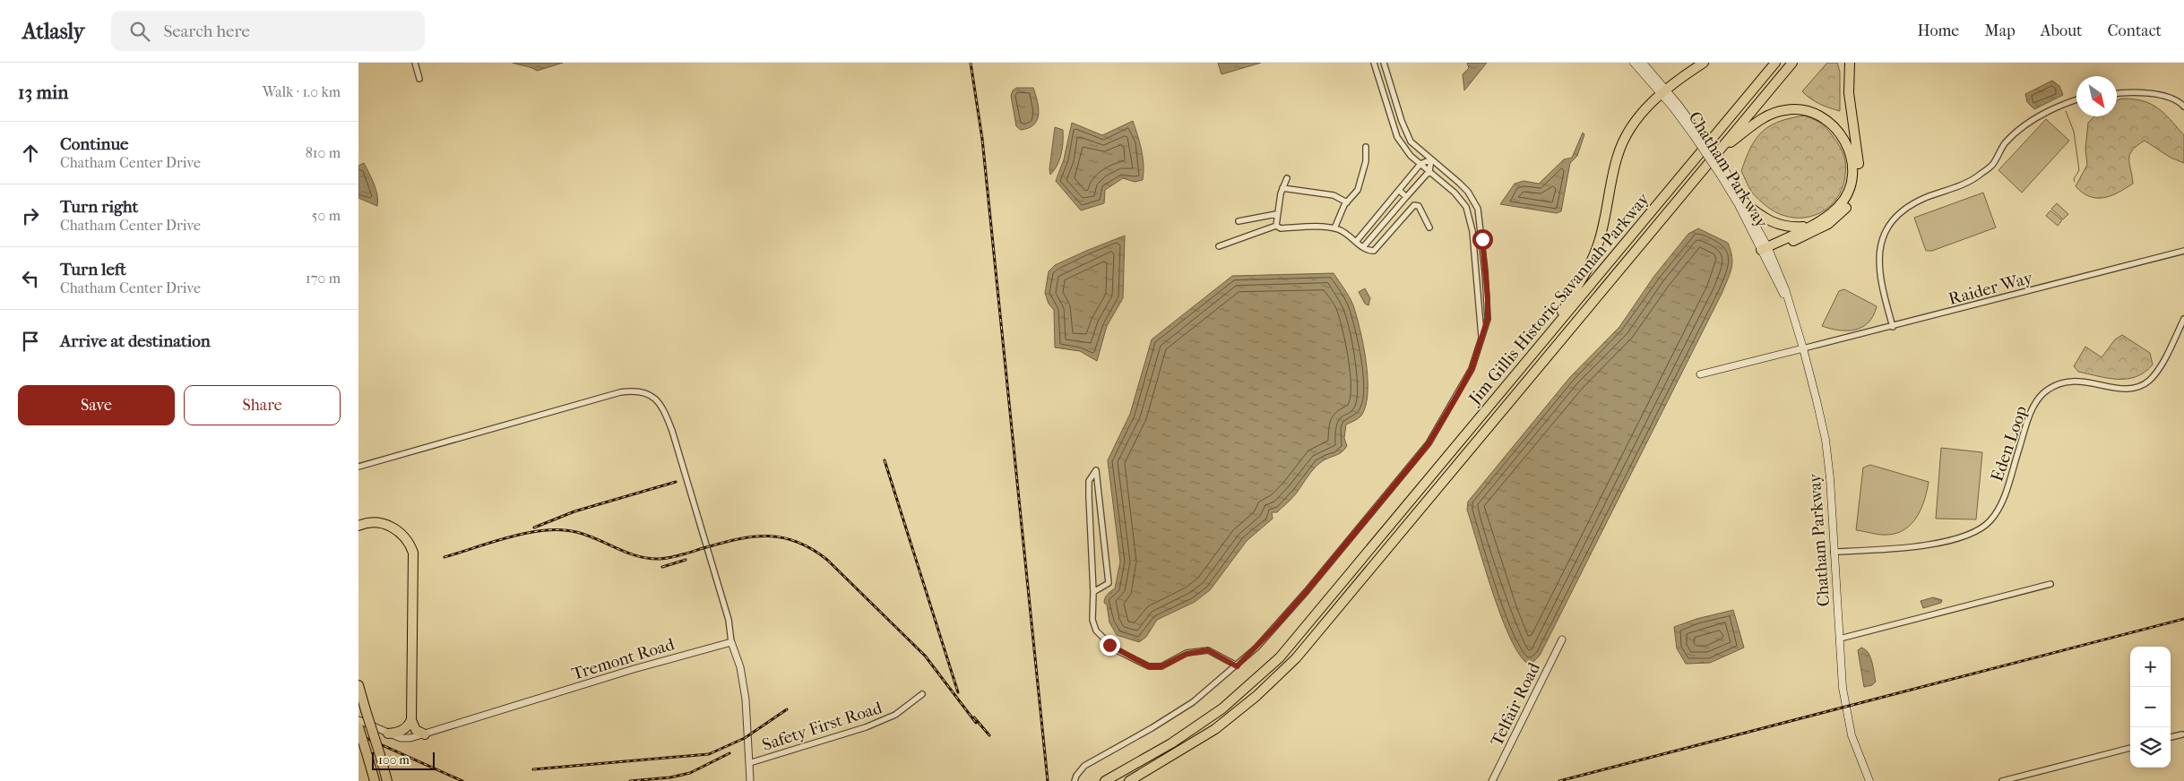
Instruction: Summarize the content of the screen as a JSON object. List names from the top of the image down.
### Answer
{
  "streets": {
    "highway": ["Jim Gillis Historic Savannah Parkway"],
    "main road": ["Chatham Parkway"],
    "street": [
      "Raider Way",
      "Eden Loop",
      "Tremont Road",
      "Telfair Road",
      "Safety First Road"
    ]
  },
  "crossings": [
    ["Chatham Parkway", "Raider Way"],
    ["Chatham Parkway", "Eden Loop"]
  ],
  "scale_bar": "100 m",
  "north": "bottom right",
  "page": {
    "header": "Atlasly",
    "search": "Search here",
    "nav": [
      "Home",
      "Map",
      "About",
      "Contact"
    ],
    "heading": ["13 min", "Walk · 1.0 km"],
    "list": [
      ["Continue", "Chatham Center Drive", "810 m"],
      ["Turn right", "Chatham Center Drive", "50 m"],
      ["Turn left", "Chatham Center Drive", "170 m"],
      "Arrive at destination"
    ],
    "buttons": ["Save", "Share"],
    "map_buttons": ["+", "−"],
    "scale": "100 m"
  }
}
